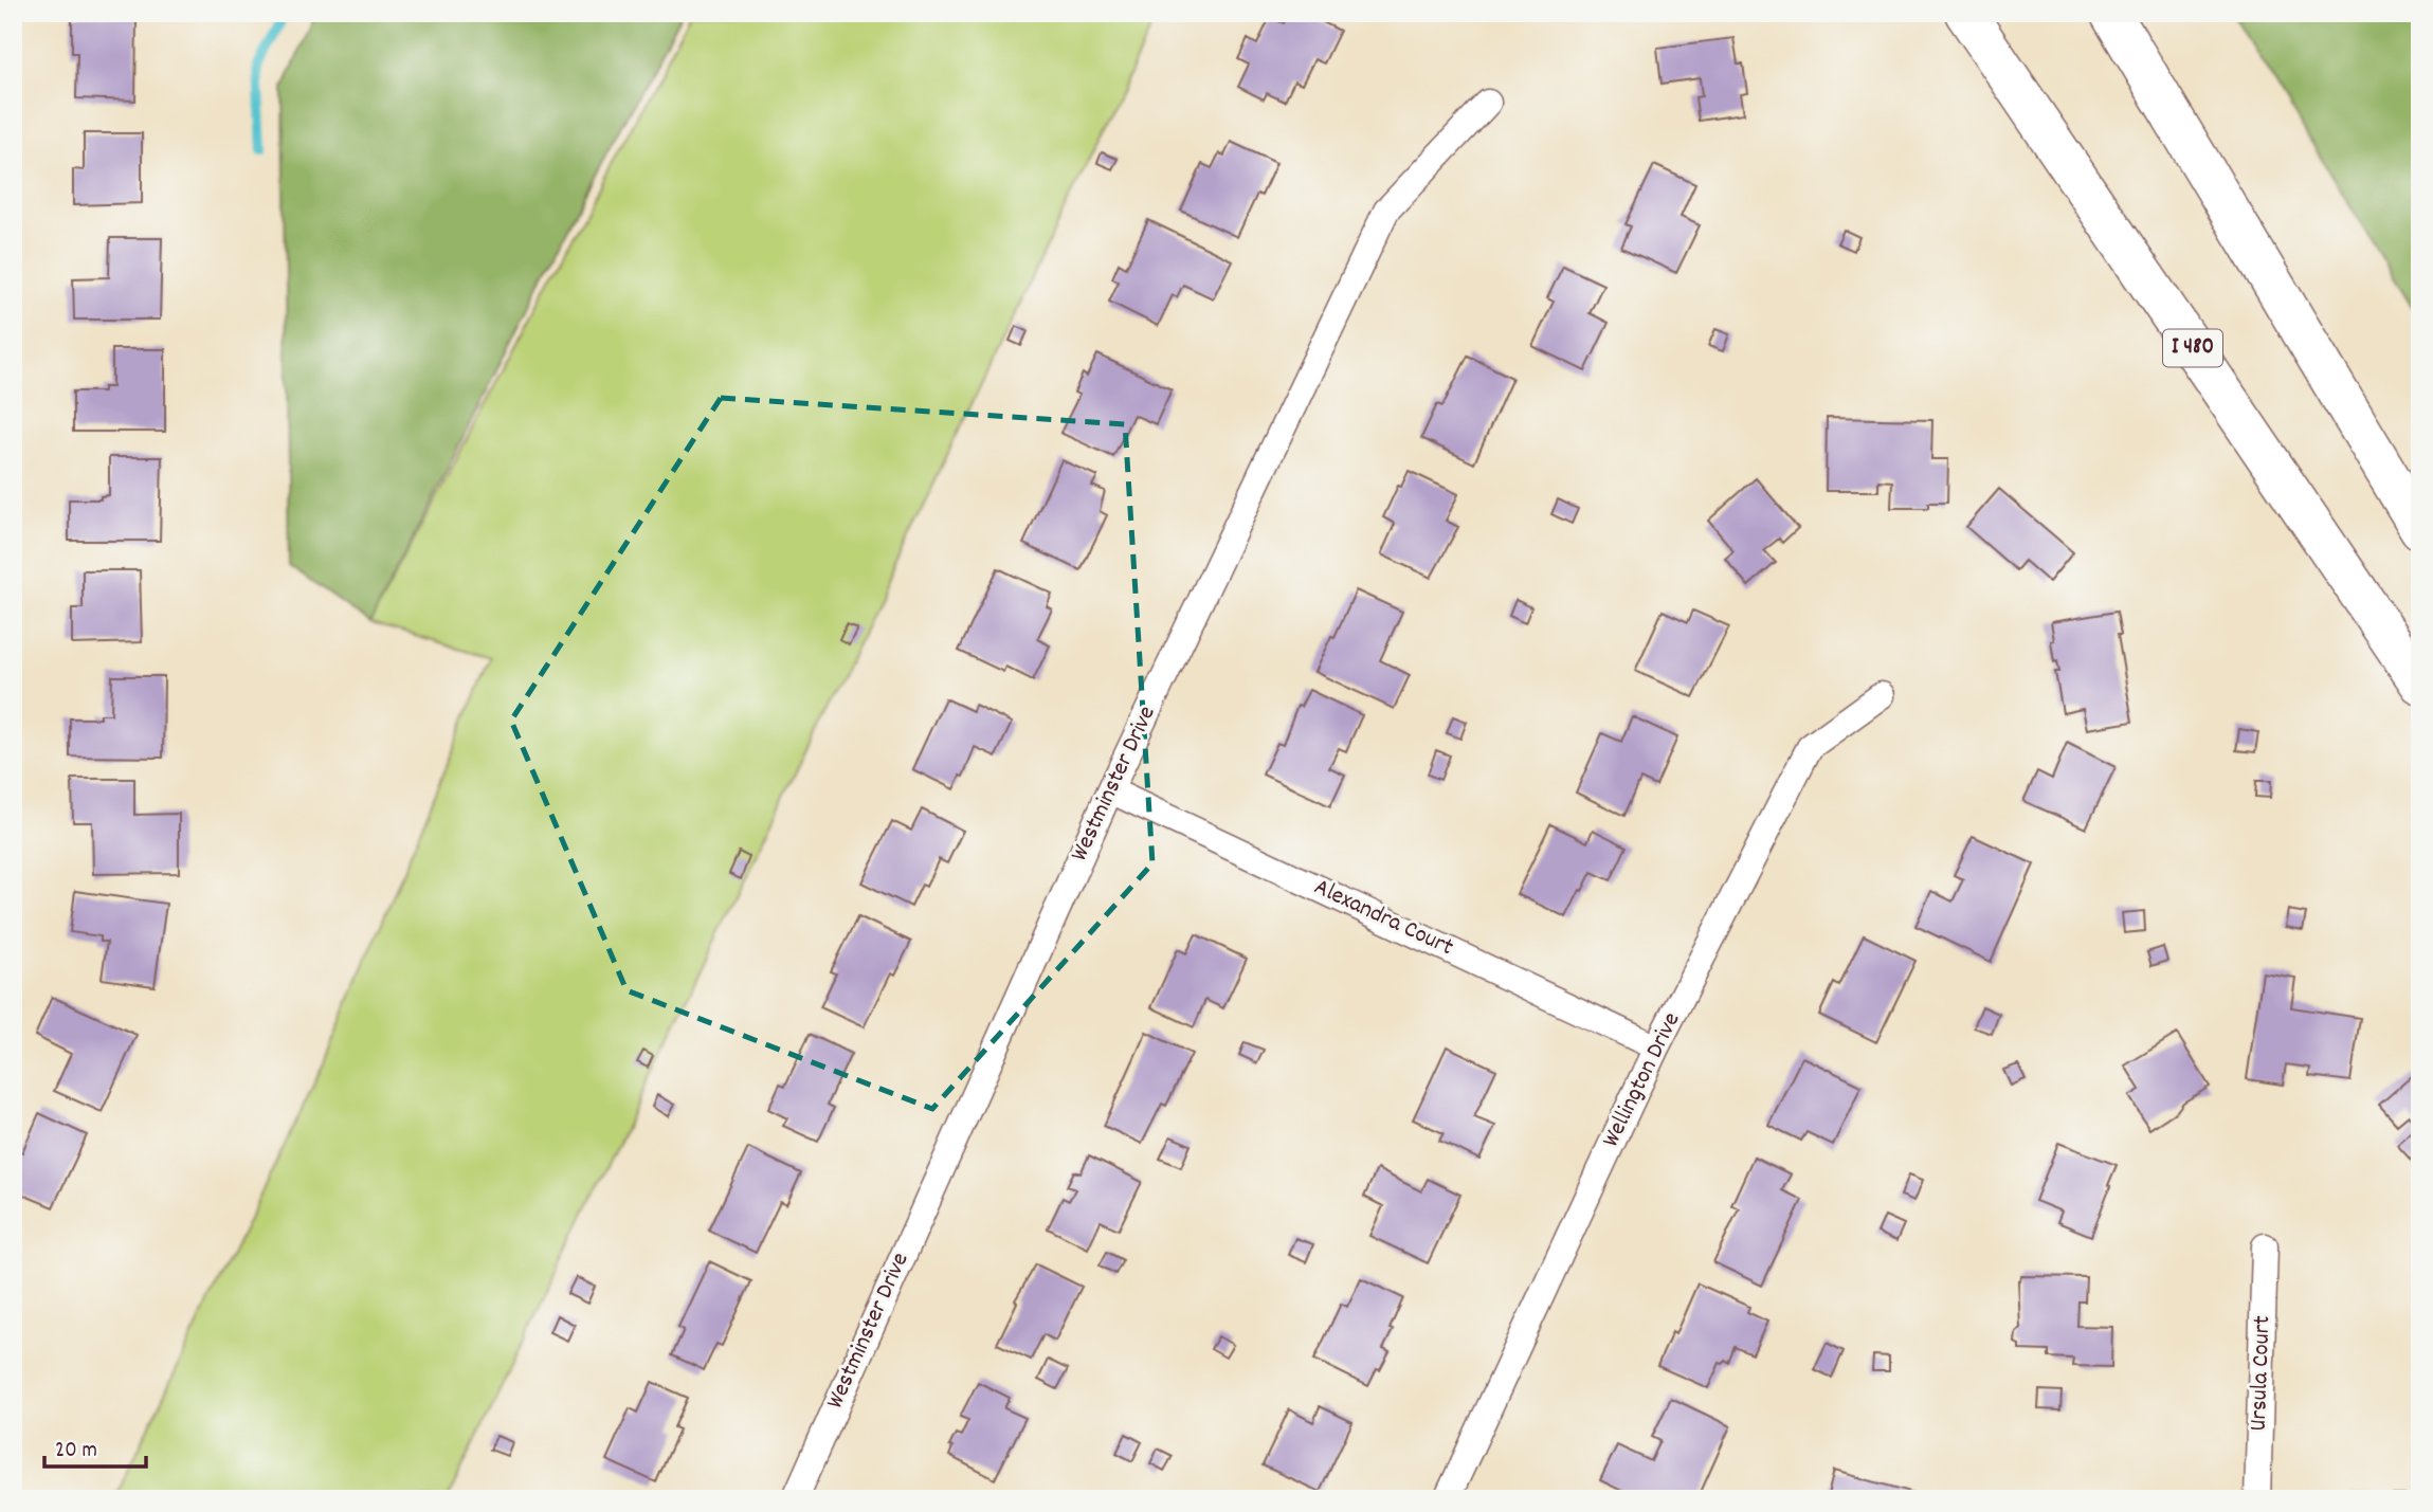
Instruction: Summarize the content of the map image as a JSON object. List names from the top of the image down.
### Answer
{
  "streets": {
    "highway": ["I 480"],
    "street": [
      "Westminster Drive",
      "Alexandra Court",
      "Wellington Drive",
      "Ursula Court"
    ]
  },
  "crossings": [
    ["Westminster Drive", "Alexandra Court"],
    ["Alexandra Court", "Wellington Drive"]
  ],
  "scale_bar": "20 m"
}
